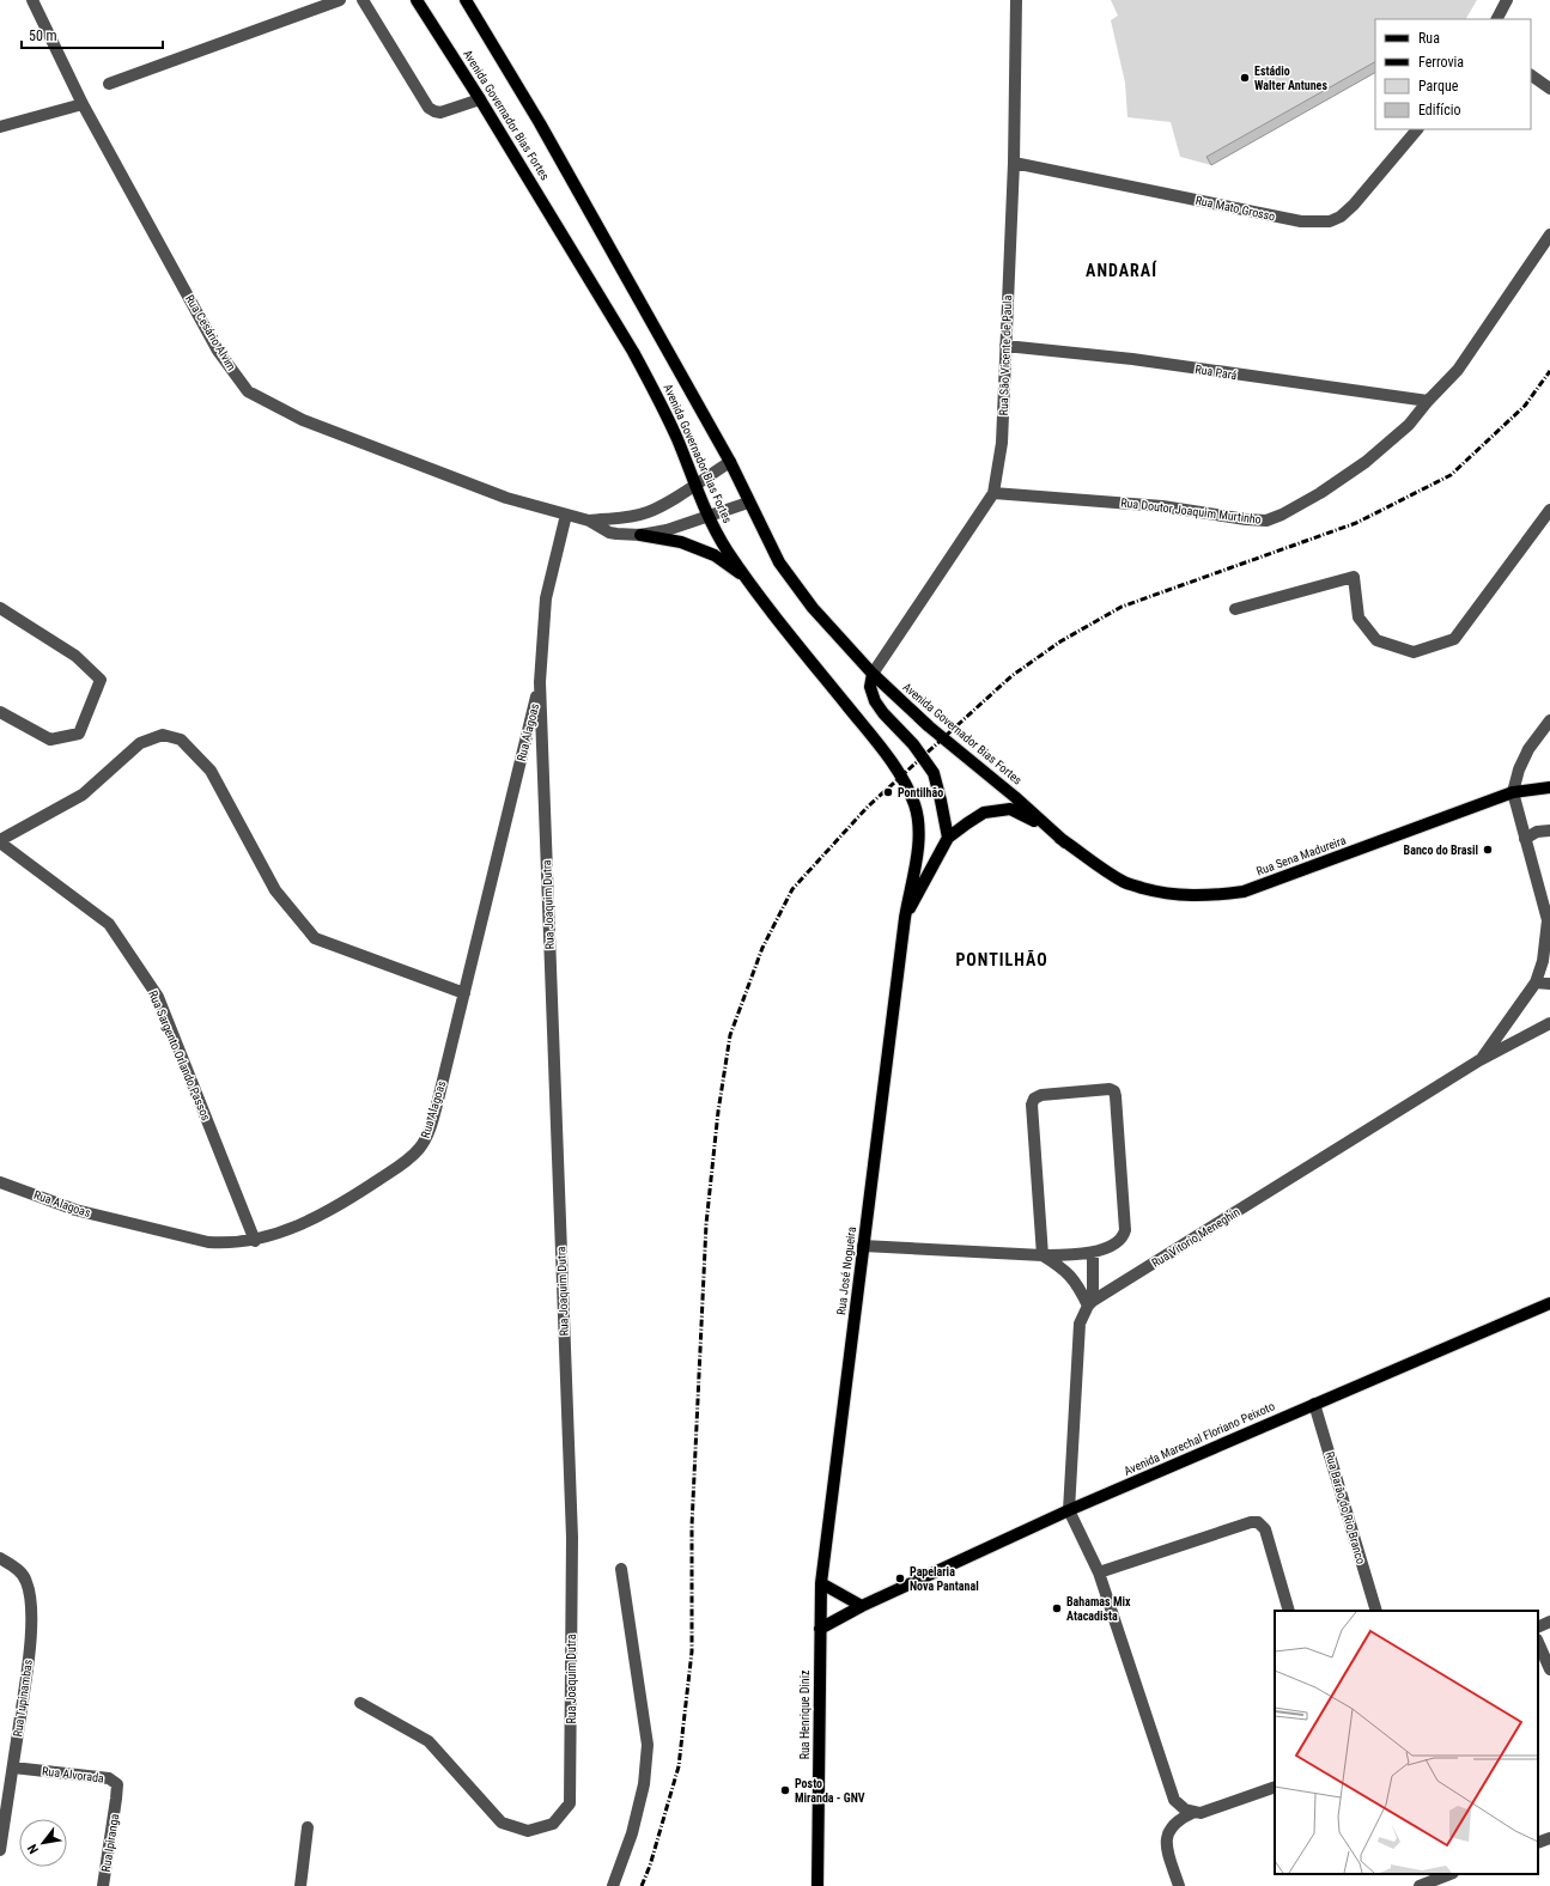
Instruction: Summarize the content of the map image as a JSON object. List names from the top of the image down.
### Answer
{
  "streets": {
    "main road": [
      "Avenida Governador Bias Fortes",
      "Rua Sena Madureira",
      "Rua José Nogueira",
      "Avenida Marechal Floriano Peixoto",
      "Rua Henrique Diniz"
    ],
    "street": [
      "Rua Mato Grosso",
      "Rua Cesário Alvim",
      "Rua São Vicente de Paula",
      "Rua Pará",
      "Rua Doutor Joaquim Murtinho",
      "Rua Alagoas",
      "Rua Joaquim Dutra",
      "Rua Sargento Orlando Passos",
      "Rua Vitorio Meneghin",
      "Rua Barão do Rio Branco",
      "Rua Tupinambas",
      "Rua Alvorada",
      "Rua Ipiranga"
    ]
  },
  "crossings": [
    ["Avenida Governador Bias Fortes", "Rua São Vicente de Paula"],
    ["Avenida Governador Bias Fortes", "Rua Sena Madureira"],
    ["Avenida Governador Bias Fortes", "Rua José Nogueira"],
    ["Rua Mato Grosso", "Rua São Vicente de Paula"],
    ["Rua Cesário Alvim", "Rua Joaquim Dutra"],
    ["Rua São Vicente de Paula", "Rua Pará"],
    ["Rua São Vicente de Paula", "Rua Doutor Joaquim Murtinho"],
    ["Rua Pará", "Rua Doutor Joaquim Murtinho"],
    ["Rua Alagoas", "Rua Joaquim Dutra"],
    ["Rua Alagoas", "Rua Sargento Orlando Passos"],
    ["Rua José Nogueira", "Avenida Marechal Floriano Peixoto"],
    ["Rua José Nogueira", "Rua Henrique Diniz"],
    ["Avenida Marechal Floriano Peixoto", "Rua Barão do Rio Branco"],
    ["Avenida Marechal Floriano Peixoto", "Rua Henrique Diniz"],
    ["Rua Tupinambas", "Rua Alvorada"],
    ["Rua Alvorada", "Rua Ipiranga"]
  ],
  "districts": ["ANDARAÍ", "PONTILHÃO"],
  "places": [
    "Estádio Walter Antunes",
    "Pontilhão",
    "Banco do Brasil",
    "Papelaria Nova Pantanal",
    "Bahamas Mix Atacadista",
    "Posto Miranda - GNV"
  ],
  "legend": [
    "Rua",
    "Ferrovia",
    "Parque",
    "Edifício"
  ],
  "scale_bar": "50 m",
  "north": "bottom left"
}
